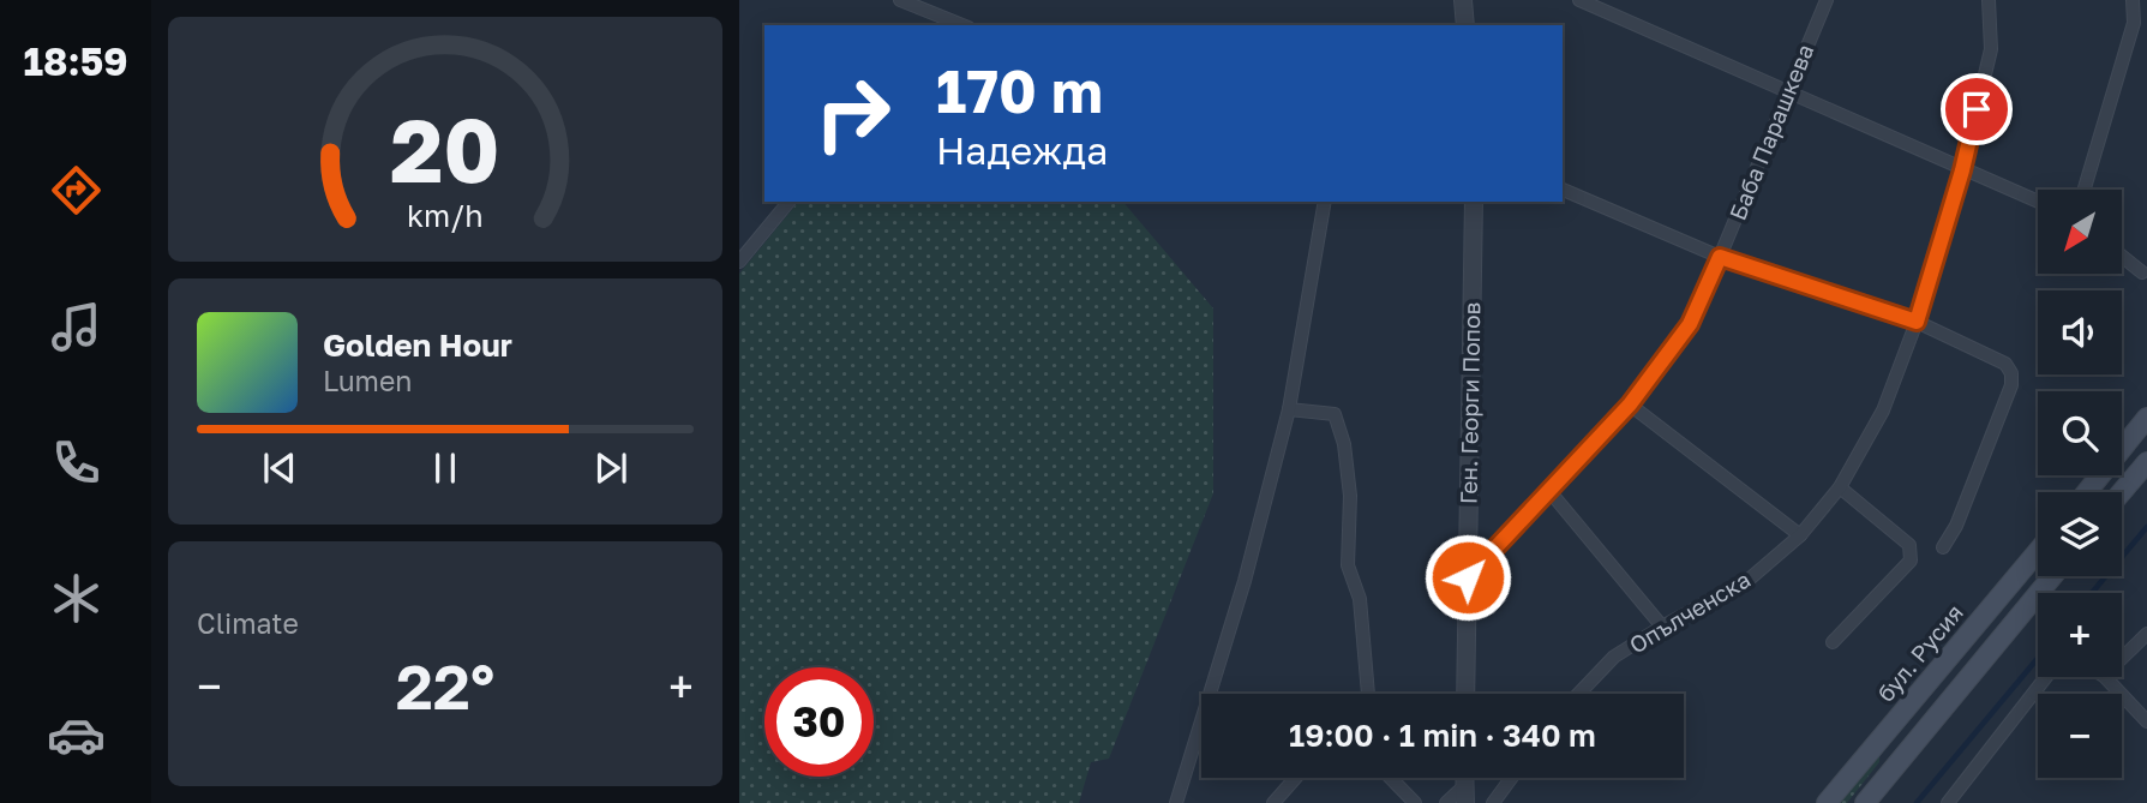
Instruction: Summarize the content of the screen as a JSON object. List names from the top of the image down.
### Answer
{
  "streets": {
    "main road": ["бул. Русия"],
    "street": ["Баба Парашкева", "Ген. Георги Попов", "Опълченска"]
  },
  "crossings": [
    ["Баба Парашкева", "Ген. Георги Попов"]
  ],
  "north": "bottom left",
  "page": {
    "tabs": "18:59",
    "turn": ["170 m", "Надежда"],
    "map_buttons": ["+", "−"],
    "song": ["Golden Hour", "Lumen"],
    "tile": "Climate",
    "heat": ["−", "22°", "+"],
    "limit": "30",
    "trip": "19:00 · 1 min · 340 m",
    "gauge": ["20", "km/h"]
  }
}
